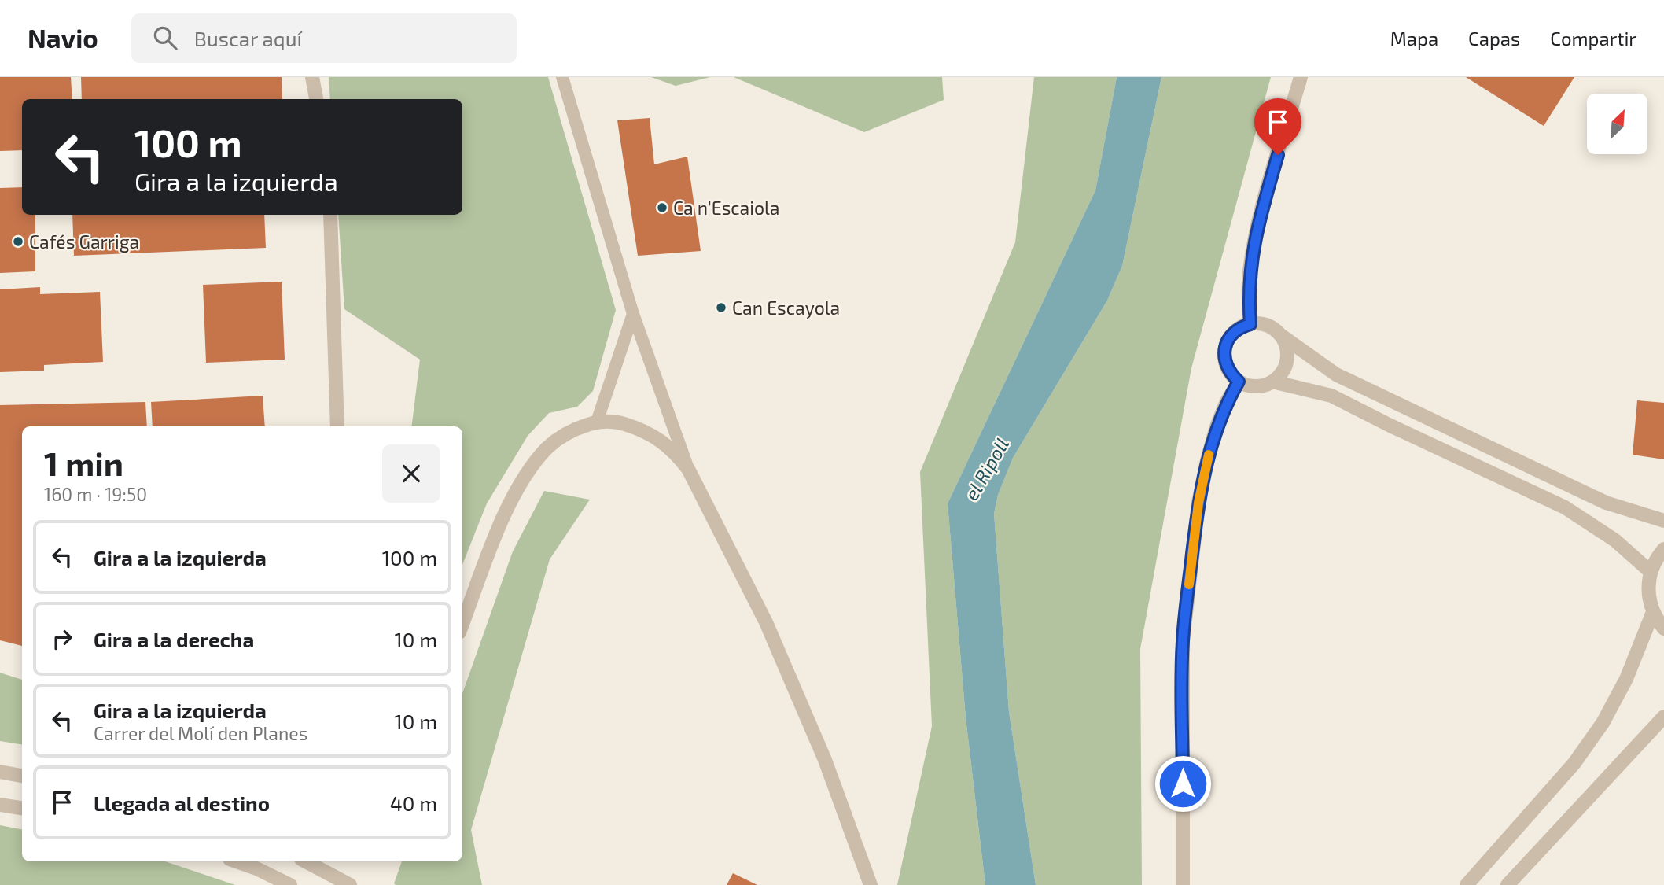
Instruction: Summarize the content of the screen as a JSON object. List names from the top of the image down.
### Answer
{
  "water": ["el Ripoll"],
  "places": ["Ca n'Escaiola", "Cafés Garriga", "Can Escayola"],
  "north": "top right",
  "page": {
    "header": "Navio",
    "search": "Buscar aquí",
    "nav": ["Mapa", "Capas", "Compartir"],
    "turn": ["100 m", "Gira a la izquierda"],
    "heading": ["1 min", "160 m · 19:50"],
    "list": [
      {
        "name": "Gira a la izquierda",
        "value": "100 m"
      },
      {
        "name": "Gira a la derecha",
        "value": "10 m"
      },
      {
        "name": "Gira a la izquierda",
        "note": "Carrer del Molí den Planes",
        "value": "10 m"
      },
      {
        "name": "Llegada al destino",
        "value": "40 m"
      }
    ]
  }
}
